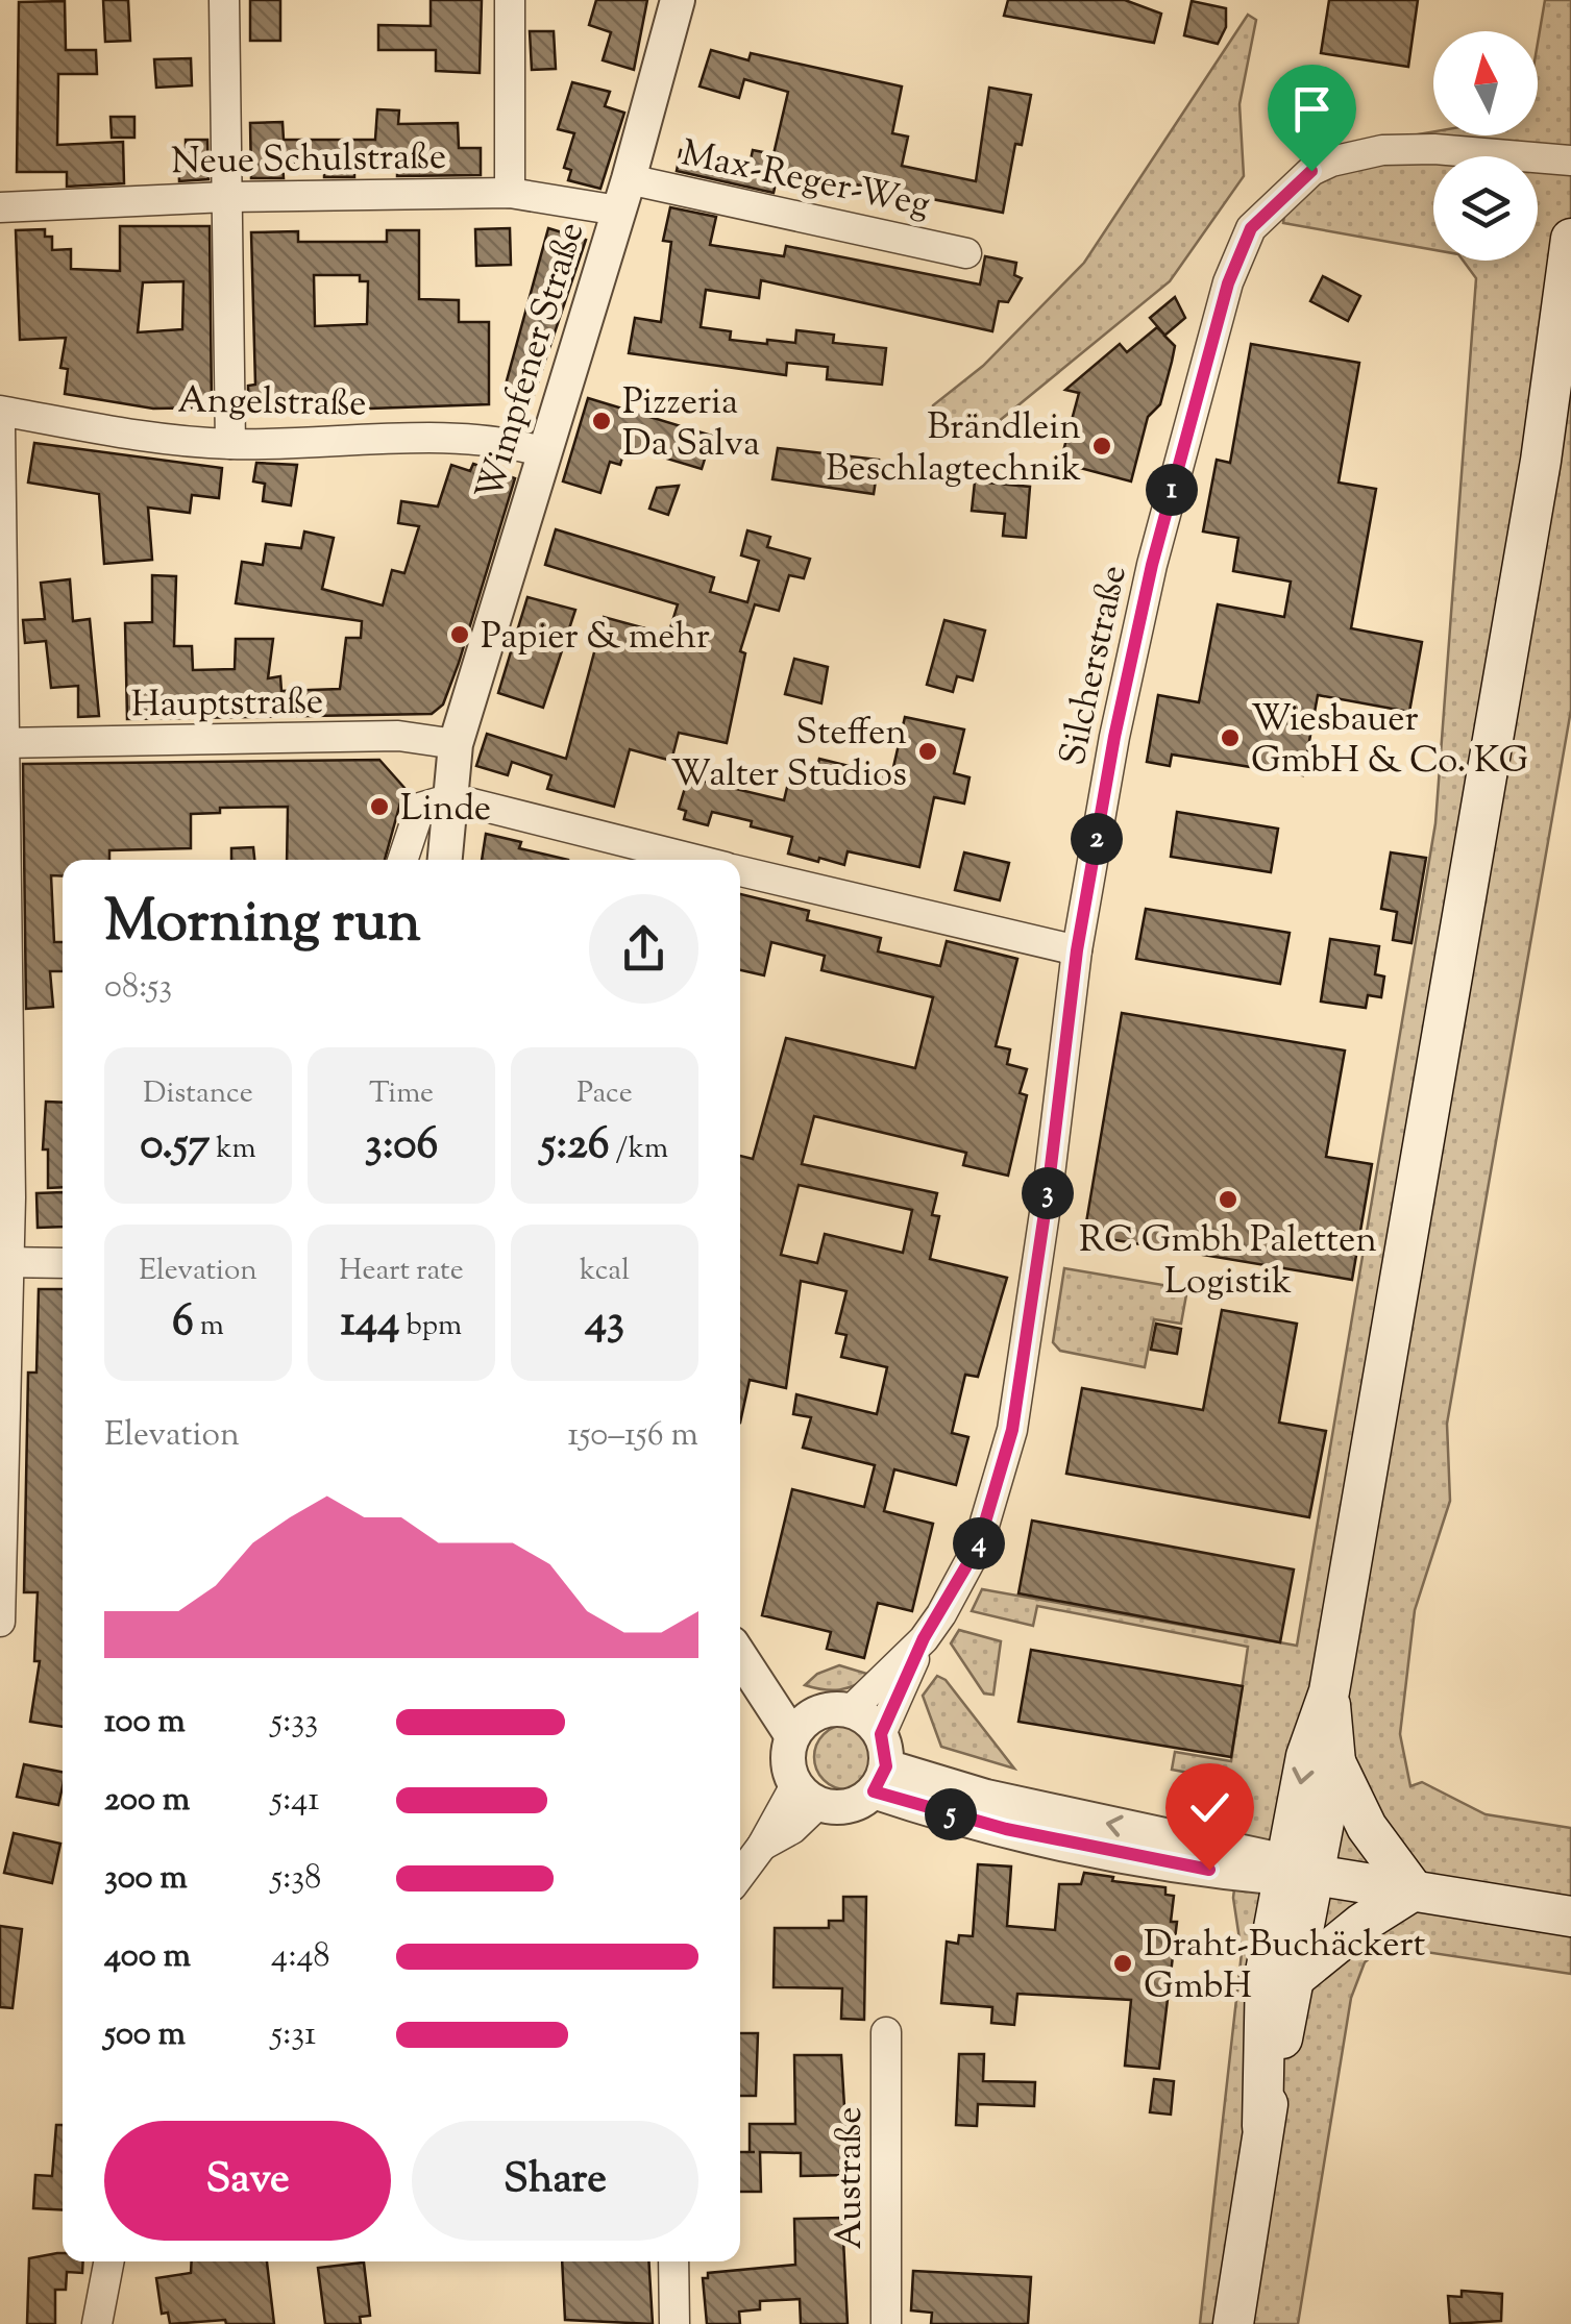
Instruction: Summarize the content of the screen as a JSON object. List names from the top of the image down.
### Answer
{
  "streets": {
    "street": [
      "Neue Schulstraße",
      "Max-Reger-Weg",
      "Wimpfener Straße",
      "Angelstraße",
      "Silcherstraße",
      "Hauptstraße",
      "Austraße"
    ]
  },
  "crossings": [
    ["Neue Schulstraße", "Max-Reger-Weg"],
    ["Neue Schulstraße", "Wimpfener Straße"],
    ["Max-Reger-Weg", "Wimpfener Straße"],
    ["Wimpfener Straße", "Angelstraße"],
    ["Wimpfener Straße", "Hauptstraße"]
  ],
  "places": [
    "Pizzeria Da Salva",
    "Brändlein Beschlagtechnik",
    "Papier & mehr",
    "Wiesbauer GmbH & Co. KG",
    "Steffen Walter Studios",
    "Linde",
    "RC Gmbh Paletten Logistik",
    "Draht-Buchäckert GmbH"
  ],
  "north": "top",
  "page": {
    "pins": [
      "1",
      "2",
      "3",
      "4",
      "5"
    ],
    "heading": ["Morning run", "08:53"],
    "stats": [
      ["Distance", "0.57 km"],
      ["Time", "3:06"],
      ["Pace", "5:26 /km"],
      ["Elevation", "6 m"],
      ["Heart rate", "144 bpm"],
      ["kcal", "43"]
    ],
    "chart": ["Elevation", "150–156 m"],
    "list": [
      {
        "name": "100 m",
        "note": "5:33"
      },
      {
        "name": "200 m",
        "note": "5:41"
      },
      {
        "name": "300 m",
        "note": "5:38"
      },
      {
        "name": "400 m",
        "note": "4:48"
      },
      {
        "name": "500 m",
        "note": "5:31"
      }
    ],
    "buttons": ["Save", "Share"]
  }
}
